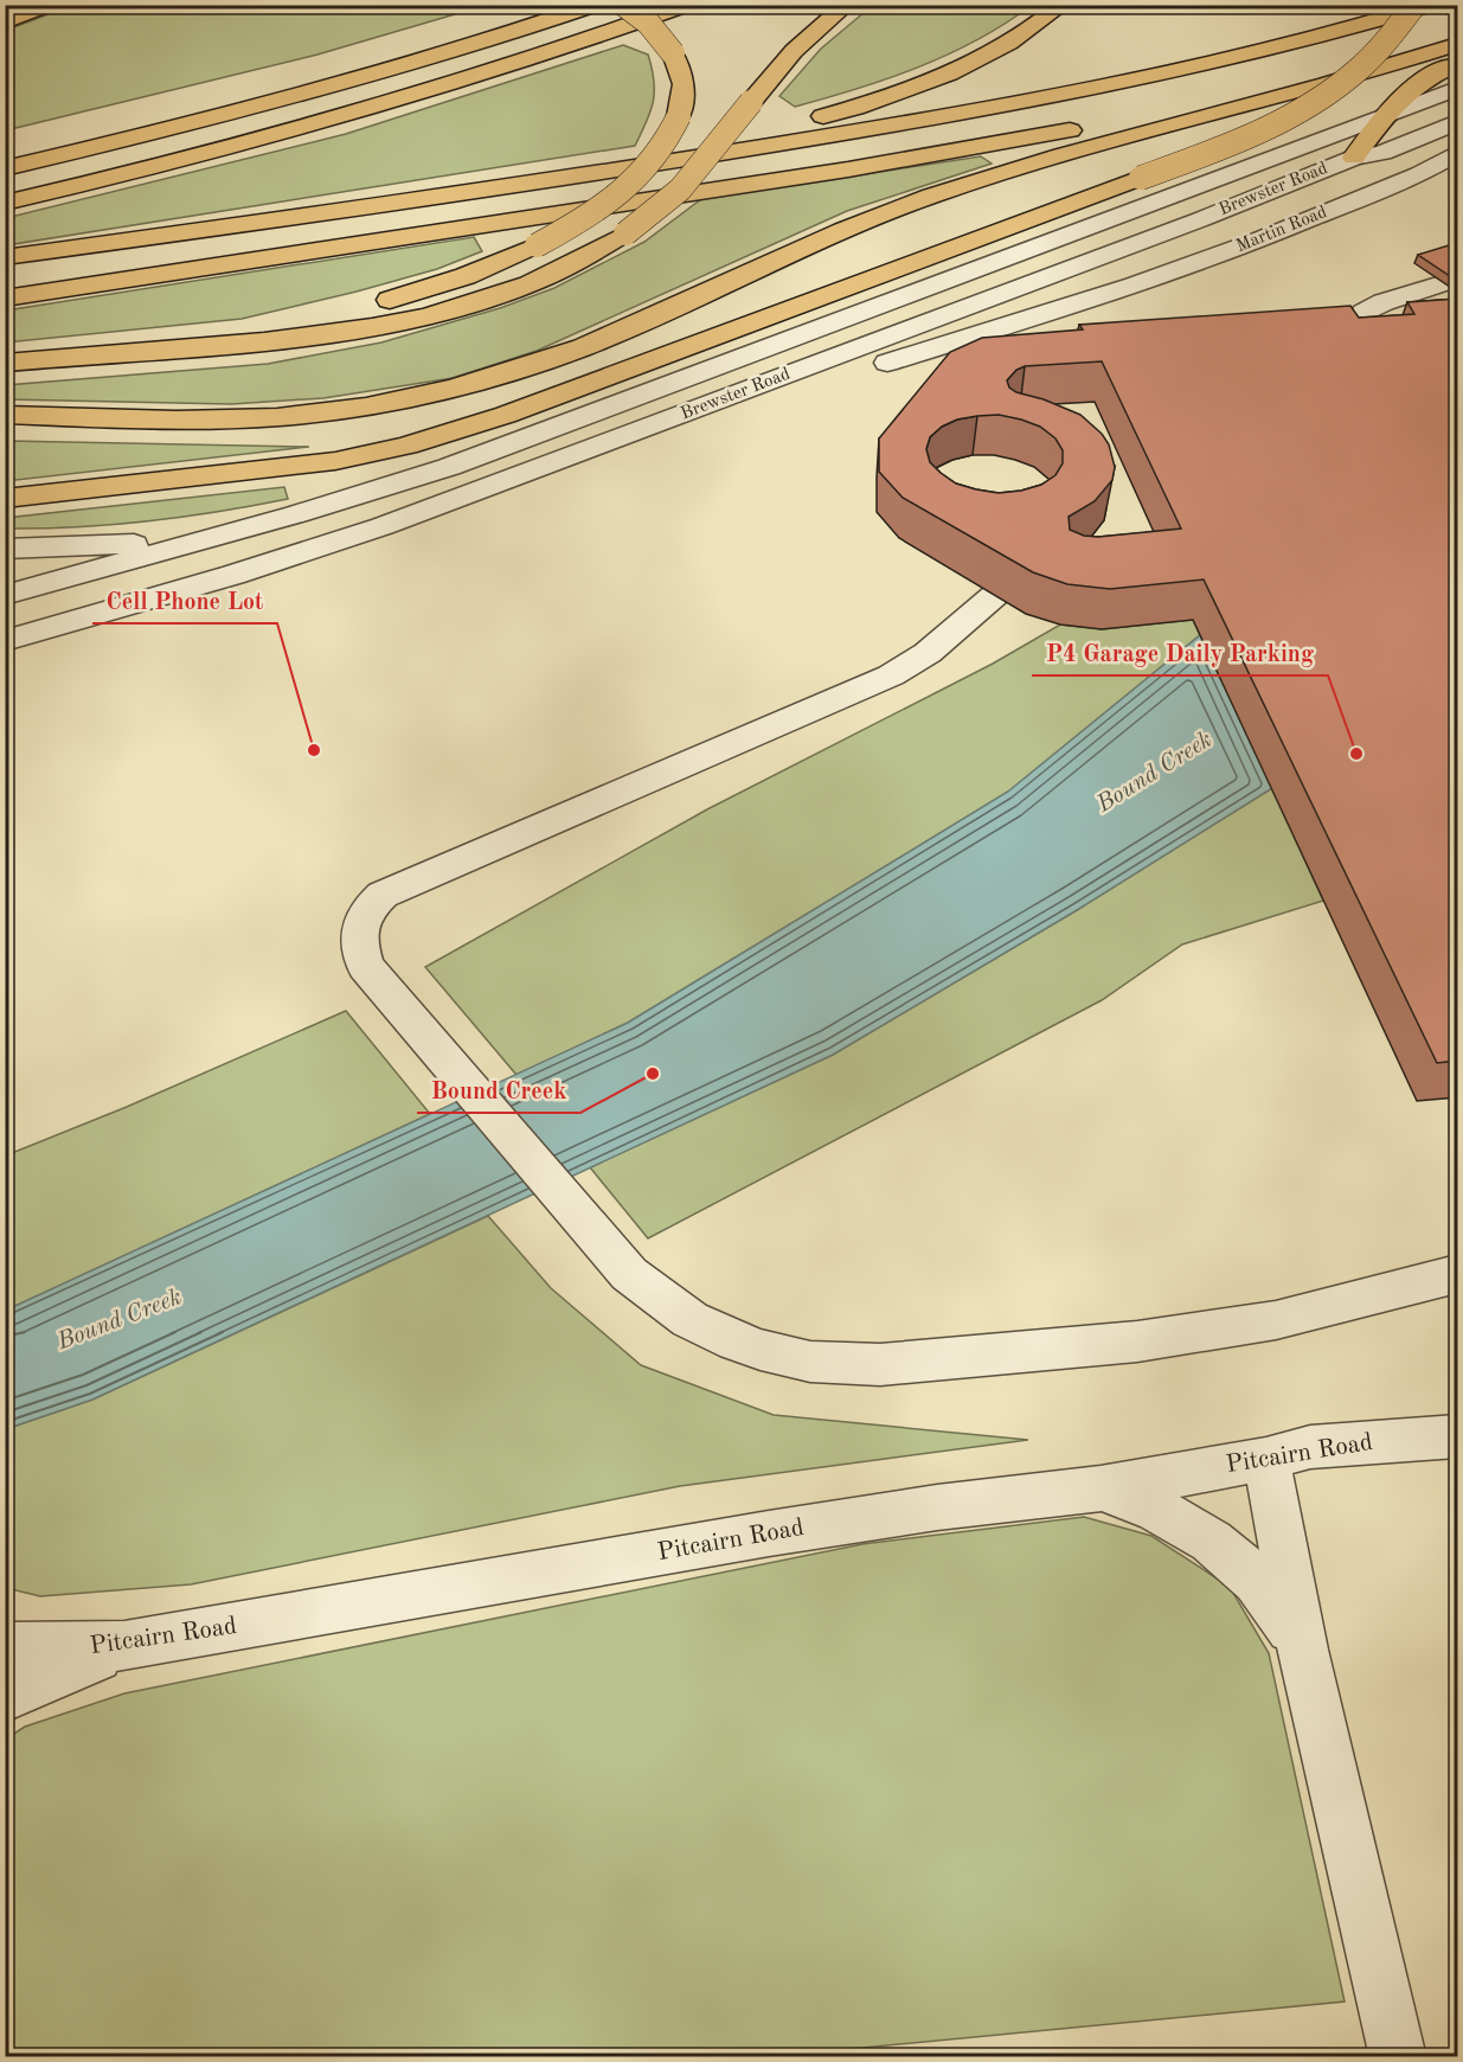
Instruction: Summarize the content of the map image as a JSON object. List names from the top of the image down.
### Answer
{
  "streets": {
    "street": ["Brewster Road", "Martin Road", "Pitcairn Road"]
  },
  "crossings": [
    ["Brewster Road", "Martin Road"]
  ],
  "water": ["Bound Creek"],
  "places": ["Cell Phone Lot", "P4 Garage Daily Parking", "Bound Creek"]
}
